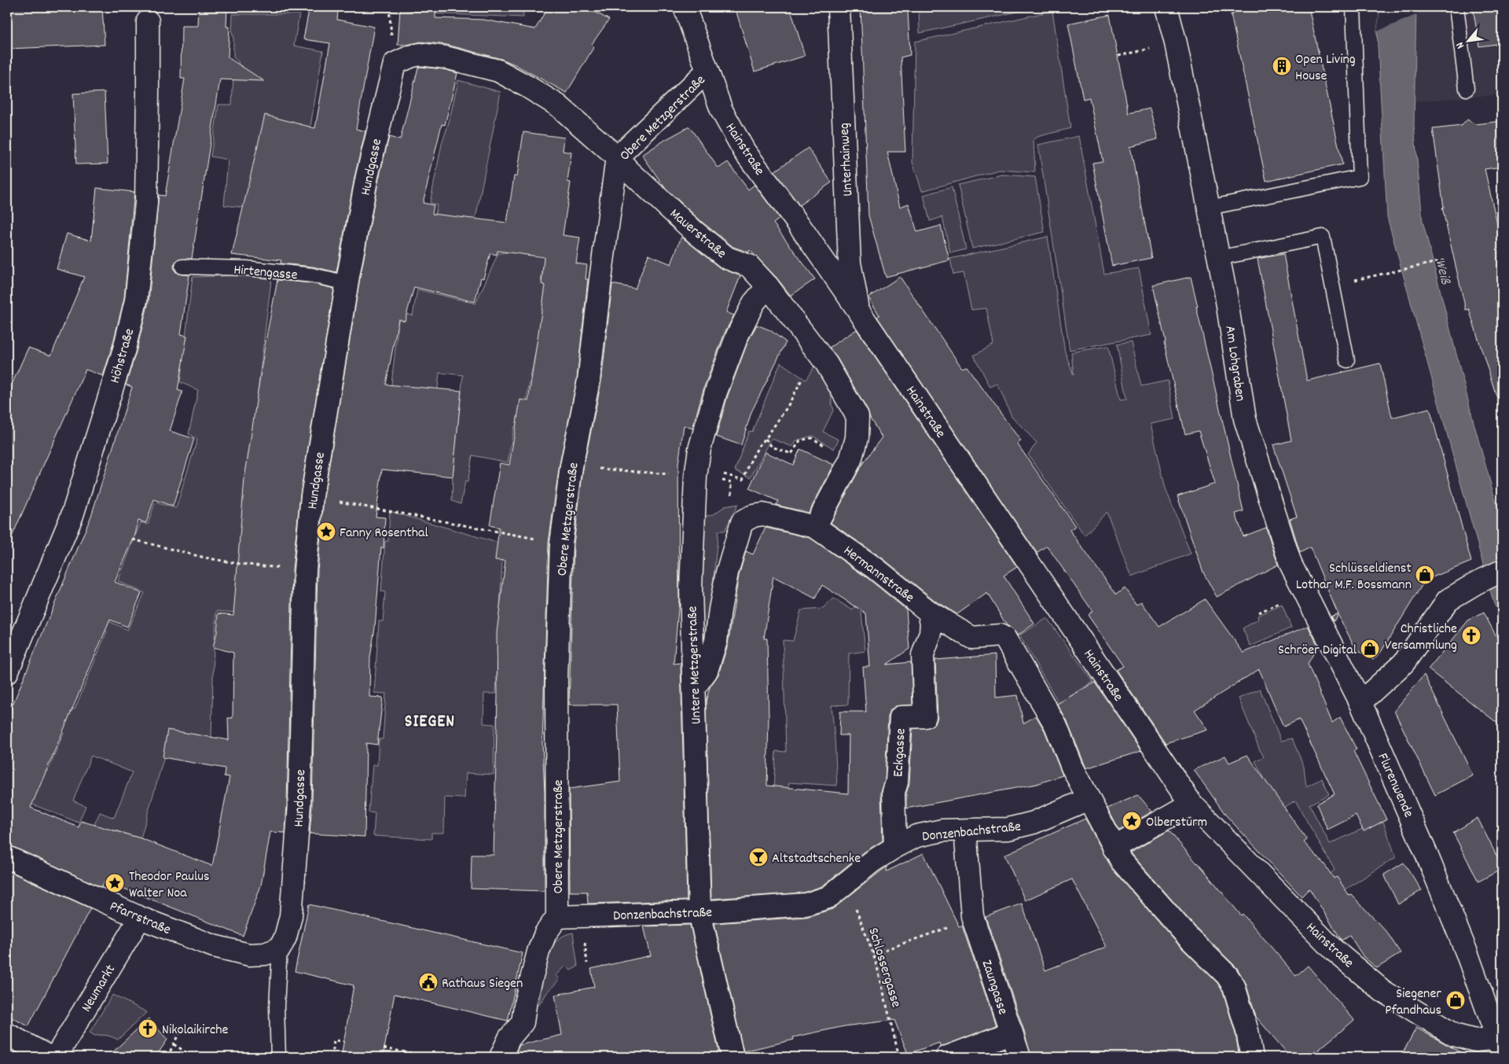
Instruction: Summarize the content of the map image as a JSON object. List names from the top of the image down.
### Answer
{
  "streets": {
    "street": [
      "Obere Metzgerstraße",
      "Hainstraße",
      "Unterhainweg",
      "Hundgasse",
      "Mauerstraße",
      "Höhstraße",
      "Am Lohgraben",
      "Hermannstraße",
      "Untere Metzgerstraße",
      "Eckgasse",
      "Flurenwende",
      "Donzenbachstraße",
      "Pfarrstraße",
      "Zaungasse",
      "Neumarkt"
    ],
    "lane": ["Hirtengasse"],
    "path": ["Schlossergasse"]
  },
  "crossings": [
    ["Obere Metzgerstraße", "Hainstraße"],
    ["Obere Metzgerstraße", "Mauerstraße"],
    ["Obere Metzgerstraße", "Donzenbachstraße"],
    ["Hainstraße", "Unterhainweg"],
    ["Hainstraße", "Flurenwende"],
    ["Hundgasse", "Mauerstraße"],
    ["Hundgasse", "Hirtengasse"],
    ["Hundgasse", "Pfarrstraße"],
    ["Mauerstraße", "Hermannstraße"],
    ["Mauerstraße", "Untere Metzgerstraße"],
    ["Am Lohgraben", "Flurenwende"],
    ["Hermannstraße", "Untere Metzgerstraße"],
    ["Hermannstraße", "Eckgasse"],
    ["Hermannstraße", "Donzenbachstraße"],
    ["Untere Metzgerstraße", "Donzenbachstraße"],
    ["Eckgasse", "Donzenbachstraße"],
    ["Donzenbachstraße", "Schlossergasse"],
    ["Donzenbachstraße", "Zaungasse"],
    ["Pfarrstraße", "Neumarkt"]
  ],
  "districts": ["SIEGEN"],
  "water": ["Weiß"],
  "places": {
    "building": ["Open Living House"],
    "place": ["Fanny Rosenthal", "Olbersturm", "Theodor Paulus Walter Noa"],
    "shop": ["Schlüsseldienst Lothar M.F. Bossmann", "Schröer Digital", "Siegener Pfandhaus"],
    "church": ["Christliche Versammlung", "Nikolaikirche"],
    "bar": ["Altstadtschenke"],
    "public building": ["Rathaus Siegen"]
  },
  "north": "bottom left"
}
